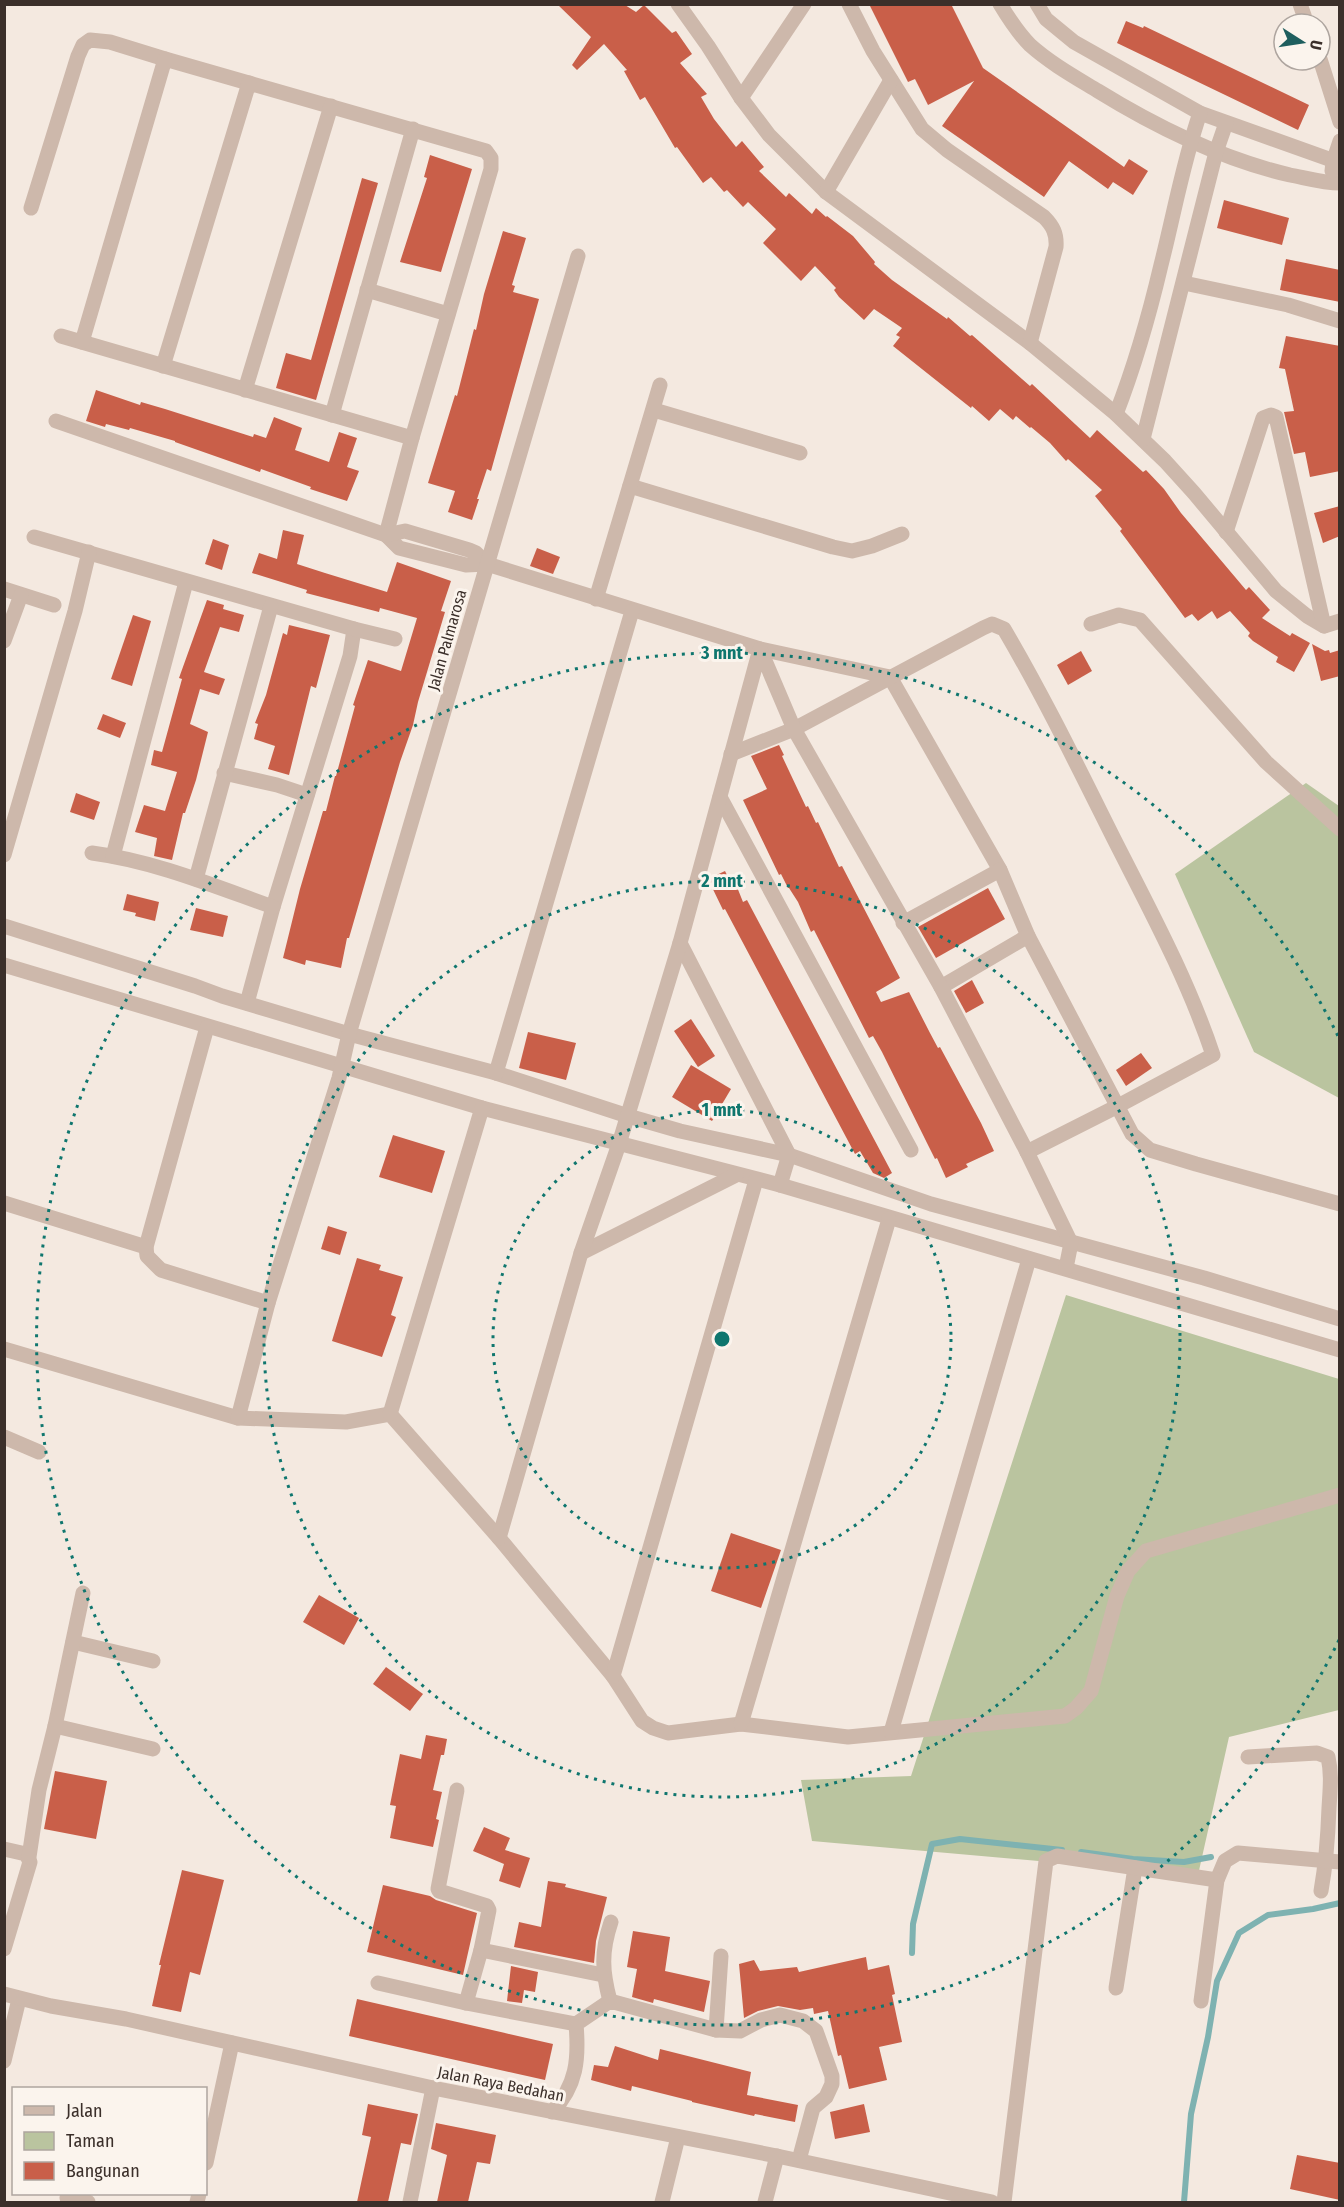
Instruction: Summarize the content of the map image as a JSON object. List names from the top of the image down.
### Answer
{
  "streets": {
    "street": ["Jalan Palmarosa", "Jalan Raya Bedahan"]
  },
  "legend": ["Jalan", "Taman", "Bangunan"],
  "north": "right",
  "rings": ["3 mnt", "2 mnt", "1 mnt"]
}
